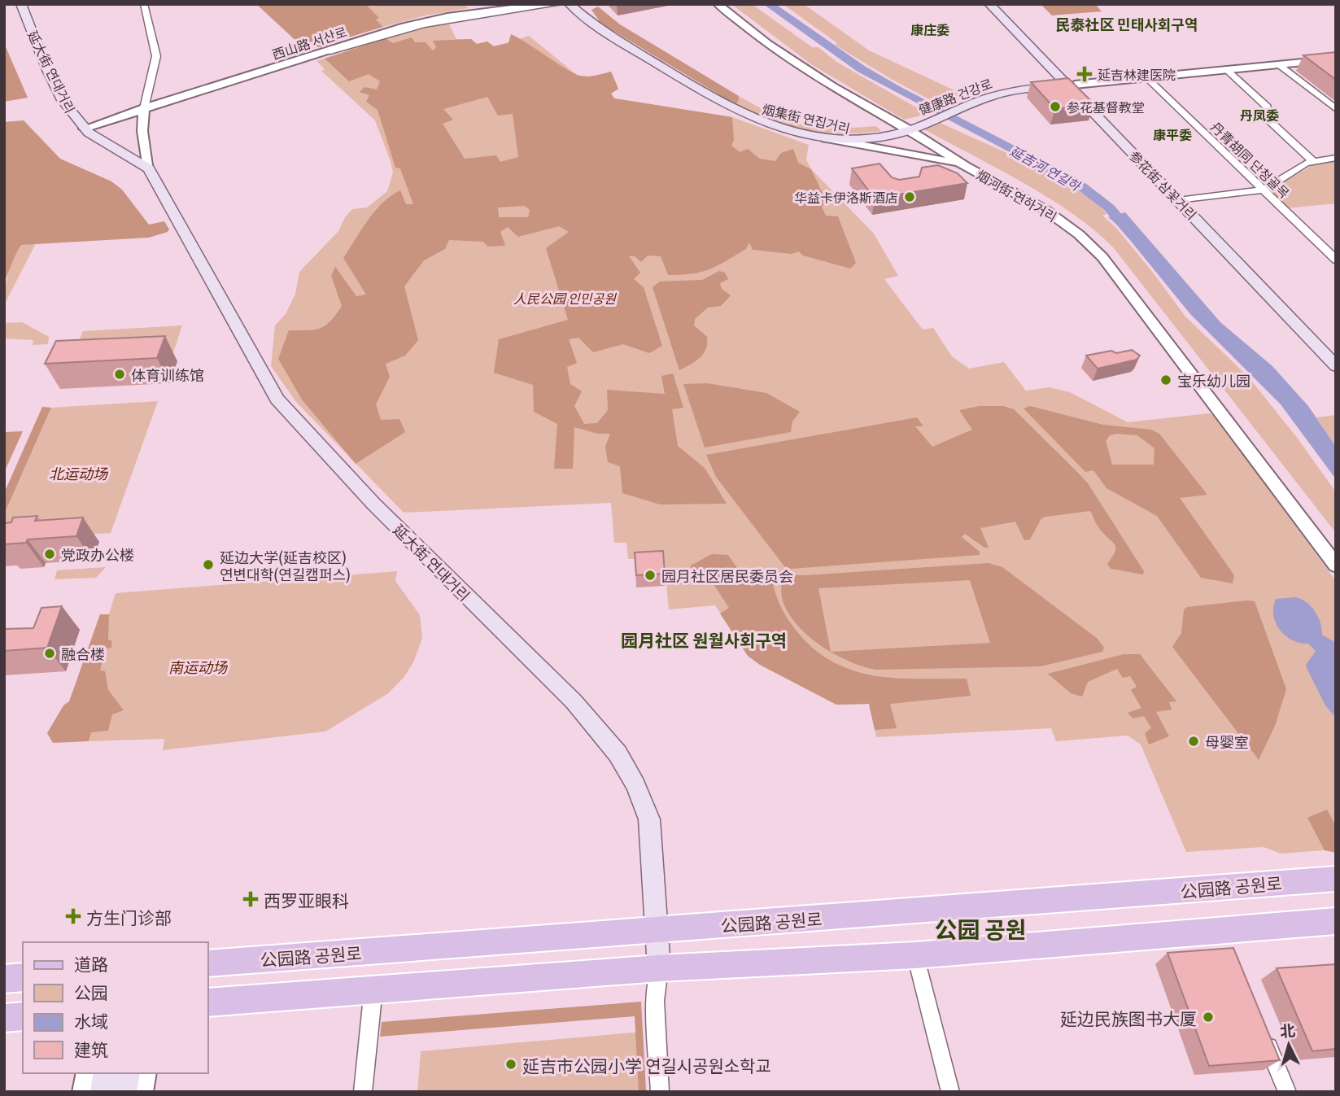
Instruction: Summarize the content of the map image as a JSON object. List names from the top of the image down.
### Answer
{
  "streets": {
    "main road": [
      "延大街 연대거리",
      "健康路 건강로",
      "烟集街 연집거리",
      "参花街 삼꽃거리",
      "公园路 공원로"
    ],
    "street": ["西山路 서산로", "丹青胡同 단청골목", "烟河街 연하거리"]
  },
  "crossings": [
    ["西山路 서산로", "延大街 연대거리"],
    ["延大街 연대거리", "公园路 공원로"],
    ["健康路 건강로", "烟集街 연집거리"],
    ["健康路 건강로", "丹青胡同 단청골목"],
    ["健康路 건강로", "参花街 삼꽃거리"],
    ["健康路 건강로", "烟河街 연하거리"],
    ["烟集街 연집거리", "烟河街 연하거리"]
  ],
  "districts": [
    "民泰社区 민태사회구역",
    "康庄委",
    "丹凤委",
    "康平委",
    "园月社区 원월사회구역",
    "公园 공원"
  ],
  "water": ["延吉河 연길하"],
  "parks": ["人民公园 인민공원", "北运动场", "南运动场"],
  "places": {
    "health": ["延吉林建医院", "西罗亚眼科", "方生门诊部"],
    "other": [
      "参花基督教堂",
      "华益卡伊洛斯酒店",
      "体育训练馆",
      "宝乐幼儿园",
      "党政办公楼",
      "延边大学(延吉校区) 연변대학(연길캠퍼스)",
      "园月社区居民委员会",
      "融合楼",
      "母婴室",
      "延边民族图书大厦",
      "延吉市公园小学 연길시공원소학교"
    ]
  },
  "legend": [
    "道路",
    "公园",
    "水域",
    "建筑"
  ],
  "north": "top"
}
